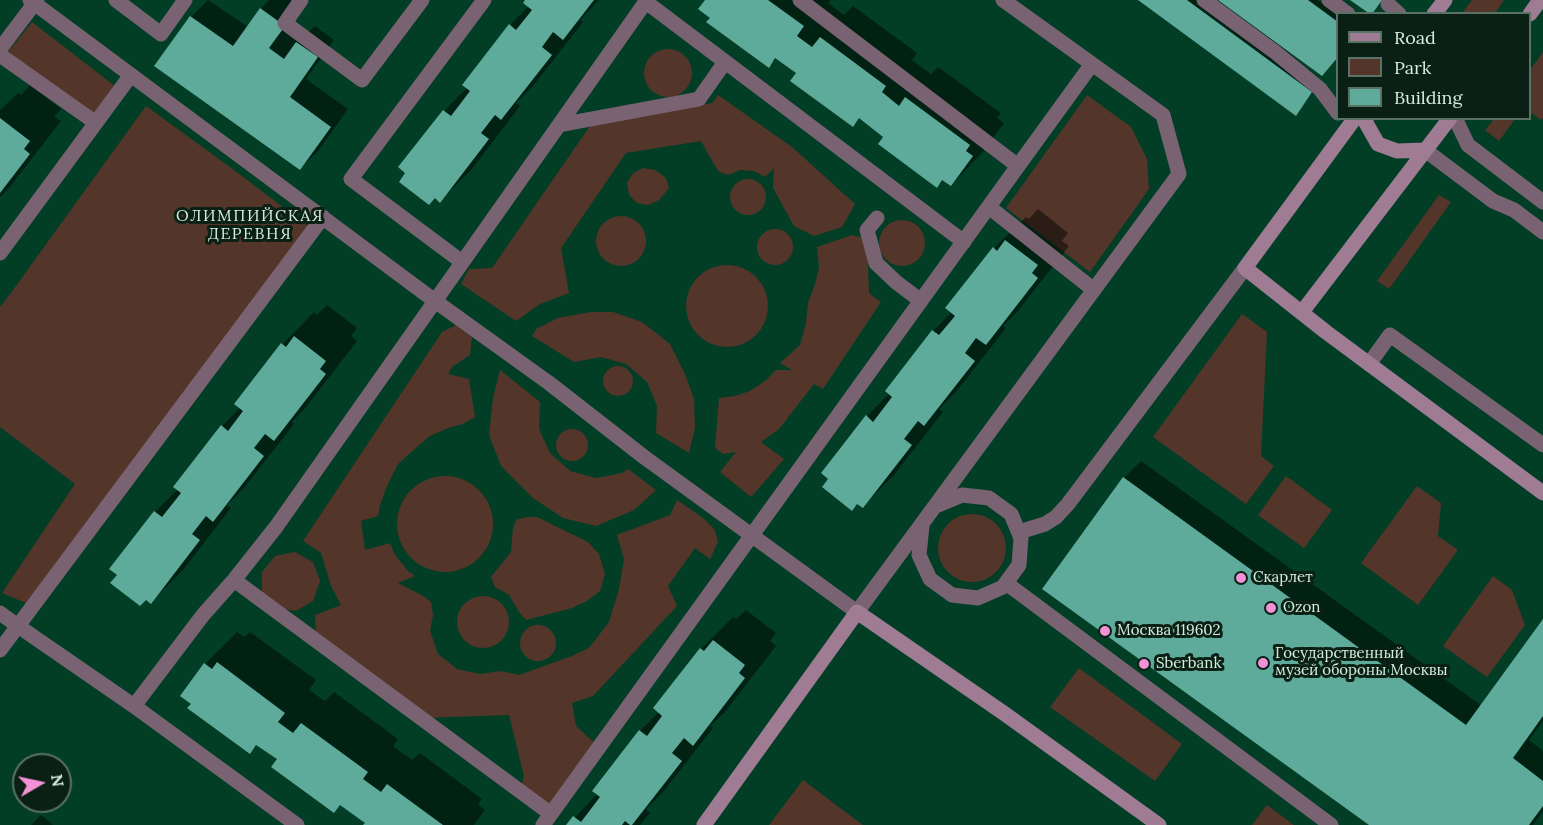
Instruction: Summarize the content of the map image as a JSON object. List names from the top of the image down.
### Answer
{
  "districts": ["ОЛИМПИЙСКАЯ ДЕРЕВНЯ"],
  "places": [
    "Скарлет",
    "Ozon",
    "Москва 119602",
    "Государственный музей обороны Москвы",
    "Sberbank"
  ],
  "legend": ["Road", "Park", "Building"],
  "north": "right"
}
